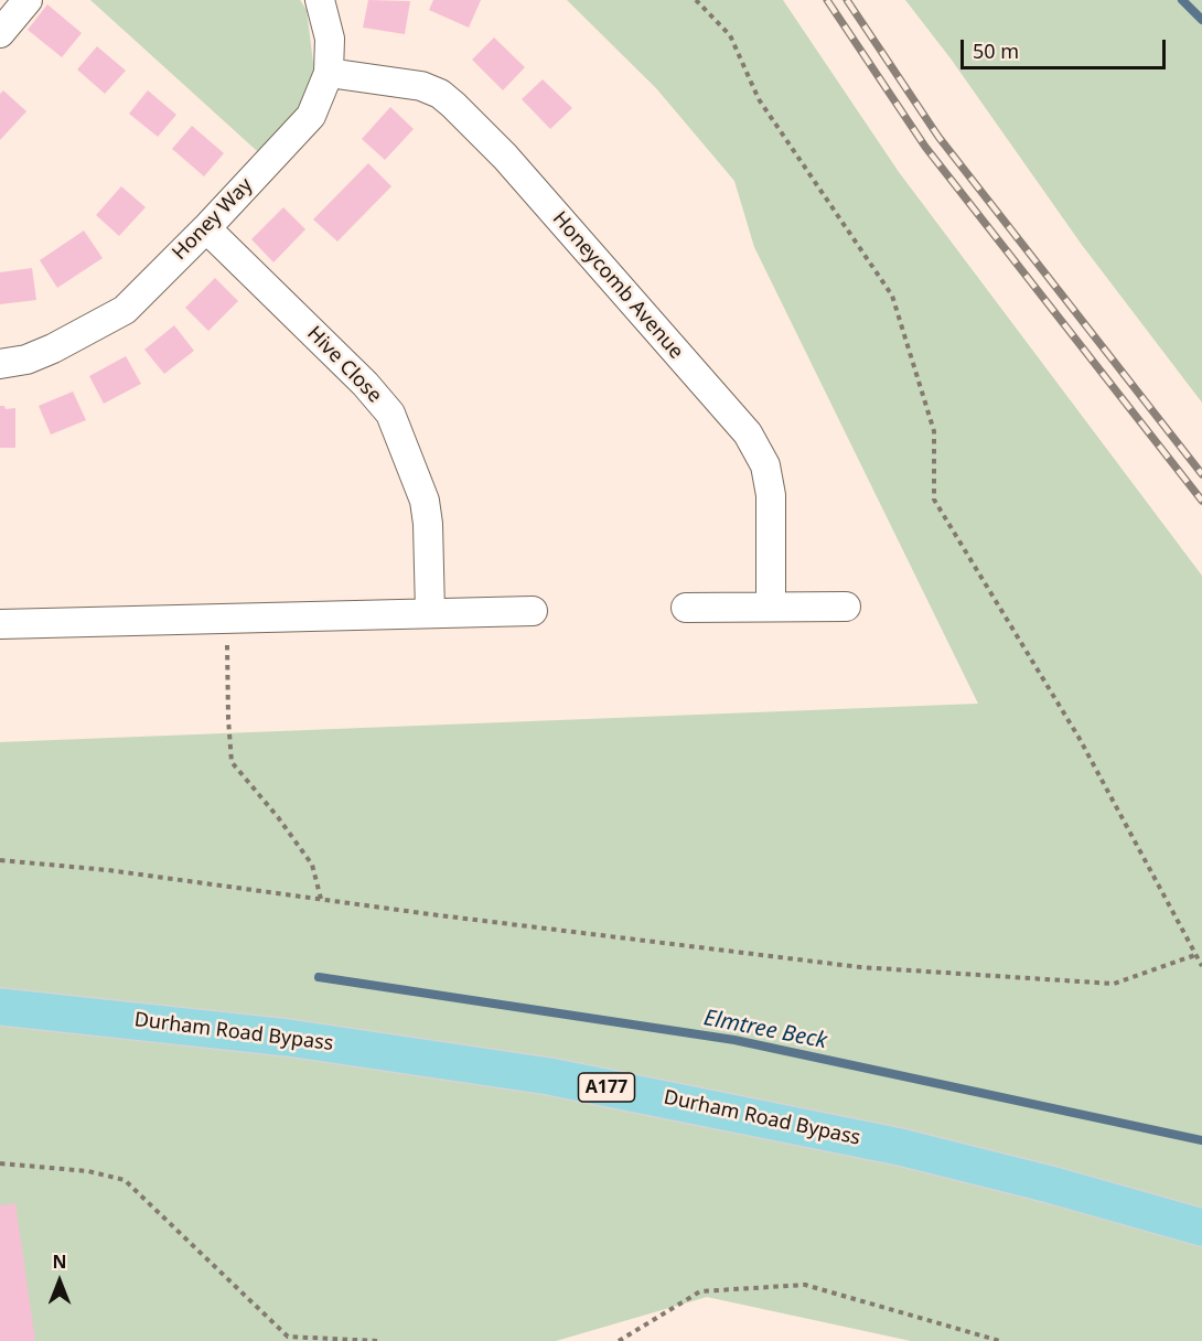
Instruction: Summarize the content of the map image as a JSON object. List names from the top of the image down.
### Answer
{
  "streets": {
    "main road": ["Durham Road Bypass", "A177"],
    "street": ["Honey Way", "Honeycomb Avenue", "Hive Close"]
  },
  "crossings": [
    ["Honey Way", "Honeycomb Avenue"],
    ["Honey Way", "Hive Close"]
  ],
  "water": ["Elmtree Beck"],
  "scale_bar": "50 m",
  "north": "top"
}
